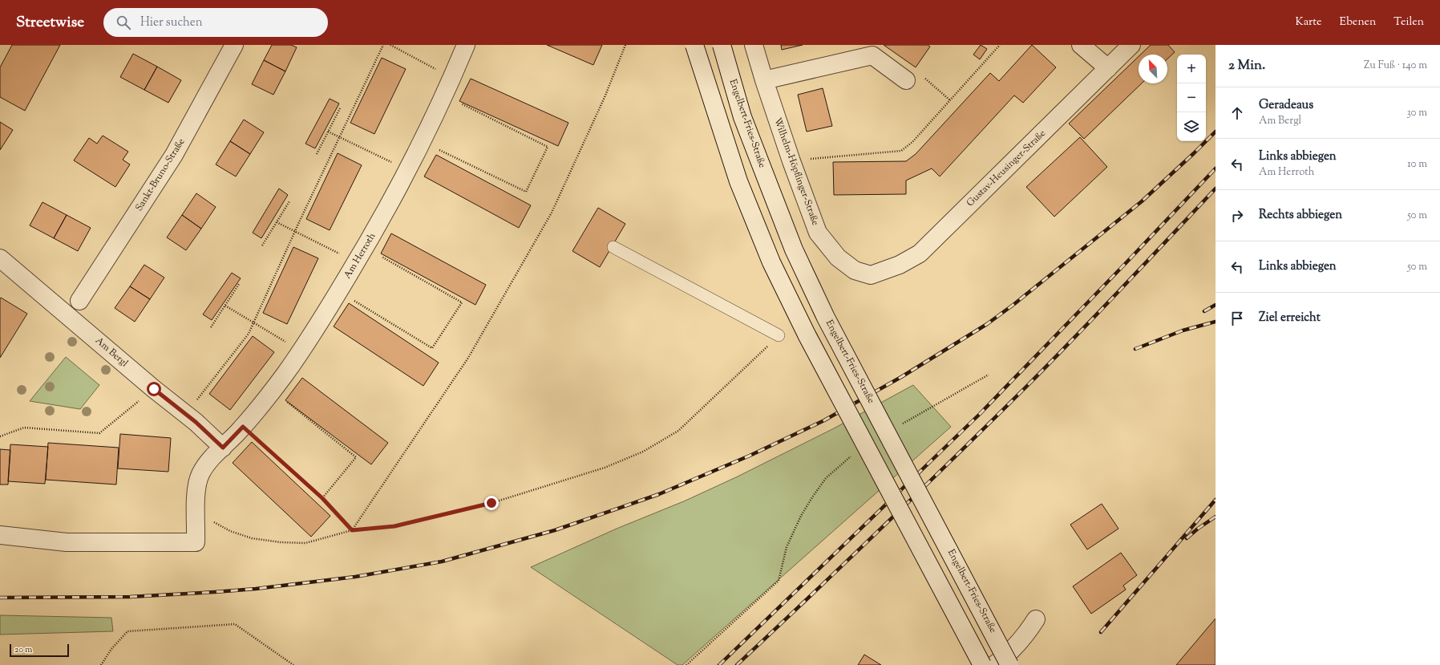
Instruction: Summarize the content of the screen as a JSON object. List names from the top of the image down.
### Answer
{
  "streets": {
    "street": [
      "Engelbert-Fries-Straße",
      "Gustav-Heusinger-Straße",
      "Wilhelm-Höpflinger-Straße",
      "Sankt-Bruno-Straße",
      "Am Herroth",
      "Am Bergl"
    ]
  },
  "crossings": [
    ["Gustav-Heusinger-Straße", "Wilhelm-Höpflinger-Straße"],
    ["Am Herroth", "Am Bergl"]
  ],
  "scale_bar": "20 m",
  "north": "top left",
  "page": {
    "header": "Streetwise",
    "search": "Hier suchen",
    "nav": ["Karte", "Ebenen", "Teilen"],
    "heading": ["2 Min.", "Zu Fuß · 140 m"],
    "map_buttons": ["+", "−"],
    "list": [
      ["Geradeaus", "Am Bergl", "30 m"],
      ["Links abbiegen", "Am Herroth", "10 m"],
      ["Rechts abbiegen", "50 m"],
      ["Links abbiegen", "50 m"],
      "Ziel erreicht"
    ],
    "scale": "20 m"
  }
}
